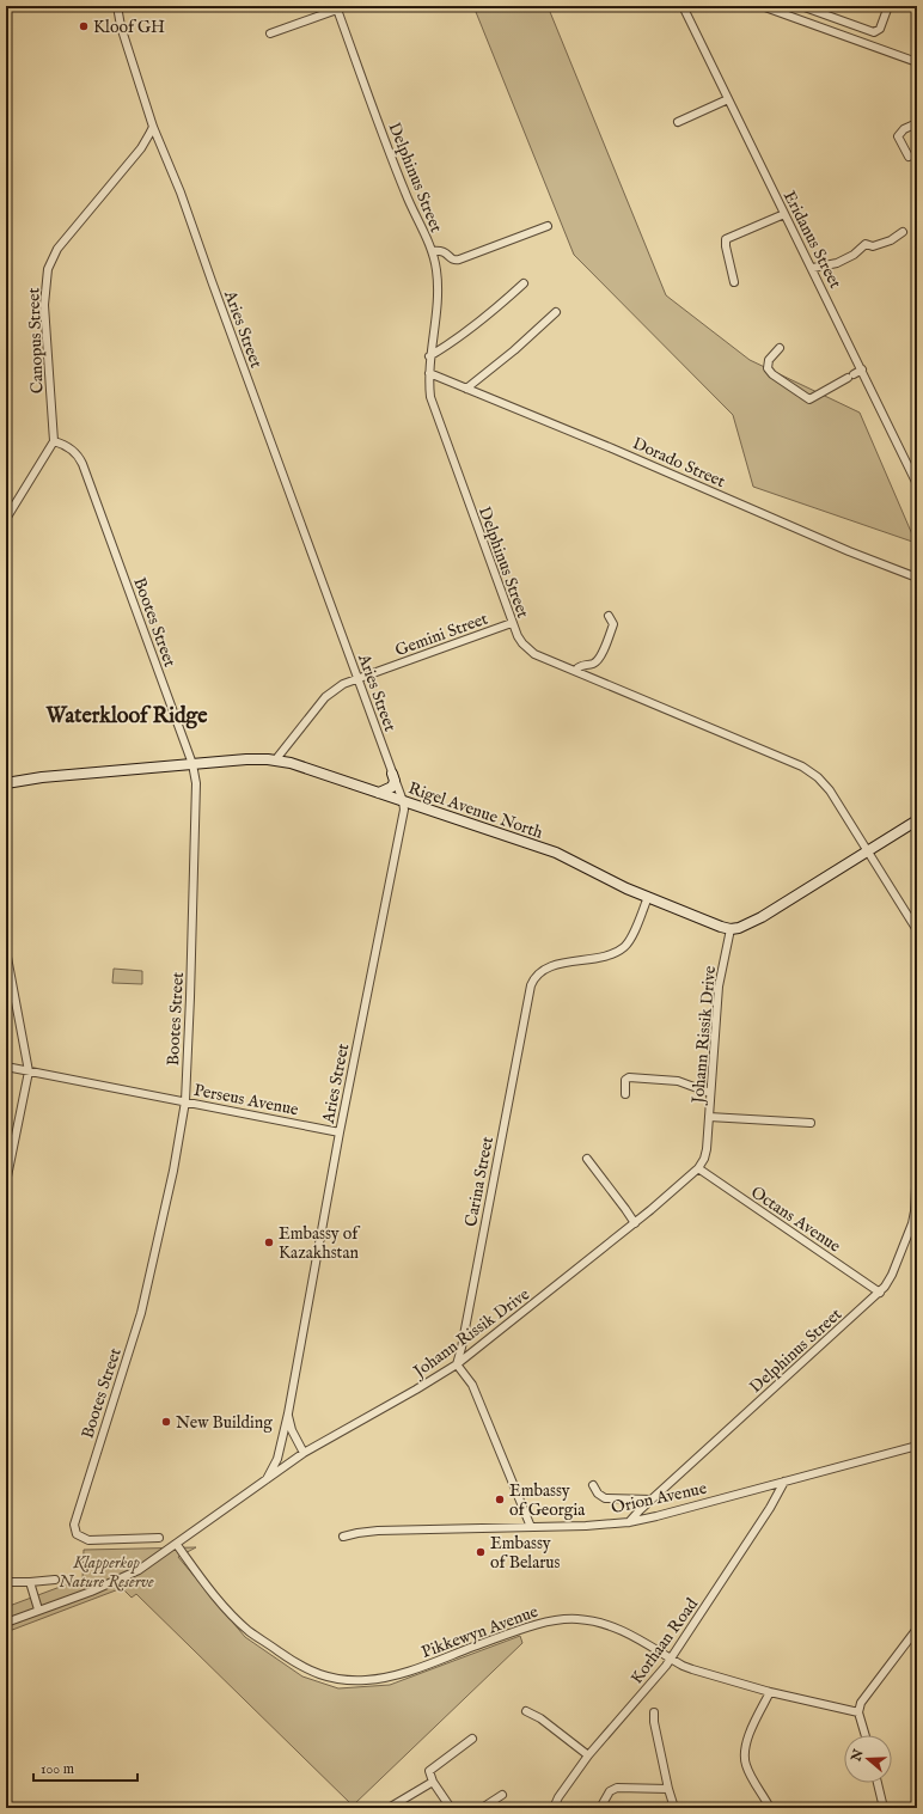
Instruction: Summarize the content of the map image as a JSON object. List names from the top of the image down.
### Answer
{
  "streets": {
    "main road": ["Rigel Avenue North"],
    "street": [
      "Delphinus Street",
      "Eridanus Street",
      "Aries Street",
      "Canopus Street",
      "Dorado Street",
      "Bootes Street",
      "Gemini Street",
      "Johann Rissik Drive",
      "Perseus Avenue",
      "Carina Street",
      "Octans Avenue",
      "Orion Avenue",
      "Pikkewyn Avenue",
      "Korhaan Road"
    ]
  },
  "crossings": [
    ["Delphinus Street", "Dorado Street"],
    ["Delphinus Street", "Gemini Street"],
    ["Delphinus Street", "Octans Avenue"],
    ["Delphinus Street", "Orion Avenue"],
    ["Aries Street", "Canopus Street"],
    ["Aries Street", "Gemini Street"],
    ["Aries Street", "Rigel Avenue North"],
    ["Aries Street", "Johann Rissik Drive"],
    ["Aries Street", "Perseus Avenue"],
    ["Canopus Street", "Bootes Street"],
    ["Bootes Street", "Rigel Avenue North"],
    ["Bootes Street", "Perseus Avenue"],
    ["Gemini Street", "Rigel Avenue North"],
    ["Rigel Avenue North", "Johann Rissik Drive"],
    ["Rigel Avenue North", "Carina Street"],
    ["Johann Rissik Drive", "Carina Street"],
    ["Johann Rissik Drive", "Octans Avenue"],
    ["Johann Rissik Drive", "Pikkewyn Avenue"],
    ["Orion Avenue", "Korhaan Road"],
    ["Pikkewyn Avenue", "Korhaan Road"]
  ],
  "districts": ["Waterkloof Ridge"],
  "parks": ["Klapperkop Nature Reserve"],
  "places": [
    "Kloof GH",
    "Embassy of Kazakhstan",
    "New Building",
    "Embassy of Georgia",
    "Embassy of Belarus"
  ],
  "scale_bar": "100 m",
  "north": "left"
}
